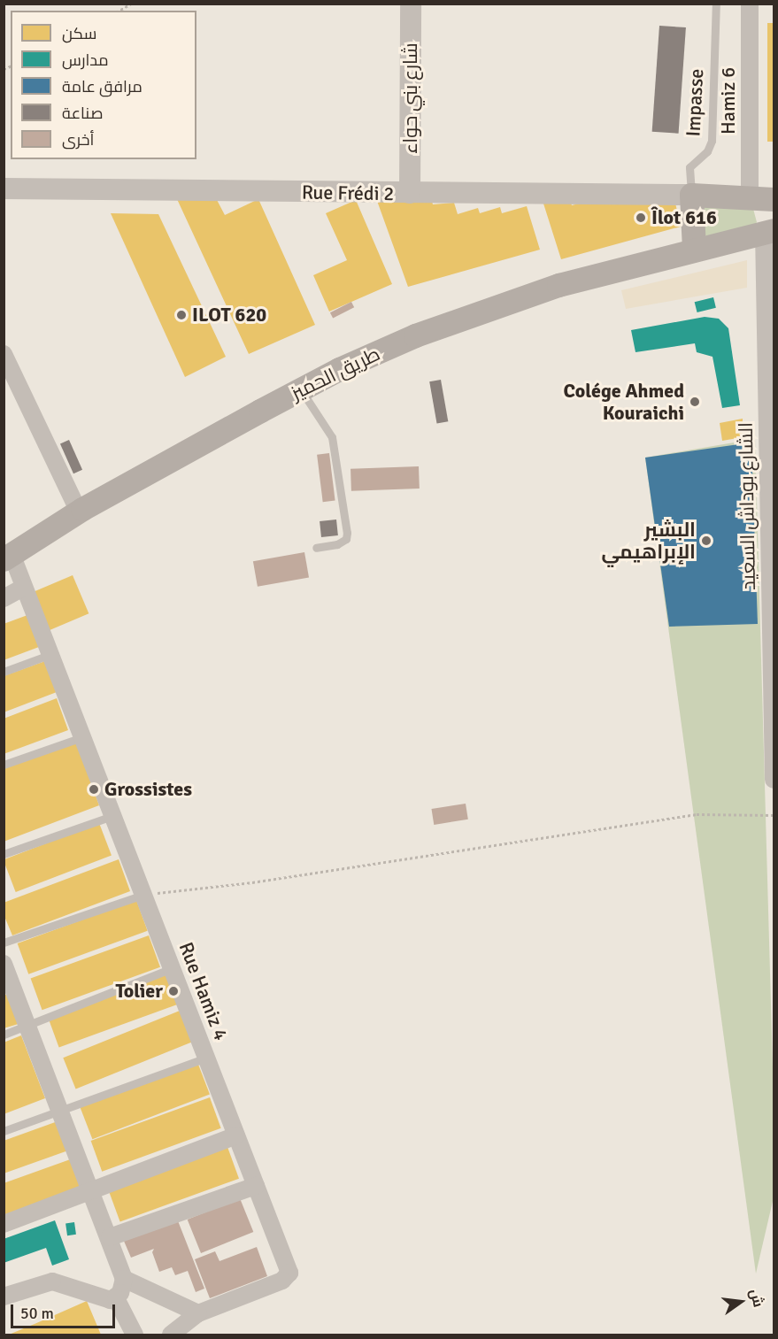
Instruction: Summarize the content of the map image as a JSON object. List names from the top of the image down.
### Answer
{
  "streets": {
    "main road": ["طريق الحميز"],
    "street": [
      "شارع بني حواء",
      "Hamiz 6",
      "Rue Frédi 2",
      "الشارع بوداش السعيد",
      "Rue Hamiz 4"
    ],
    "lane": ["Impasse"]
  },
  "crossings": [
    ["شارع بني حواء", "Rue Frédi 2"],
    ["Impasse", "Rue Frédi 2"],
    ["طريق الحميز", "Rue Hamiz 4"]
  ],
  "places": [
    "Îlot 616",
    "ILOT 620",
    "Colége Ahmed Kouraichi",
    "البشير الإبراهيمي",
    "Grossistes",
    "Tolier"
  ],
  "legend": [
    "سكن",
    "مدارس",
    "مرافق عامة",
    "صناعة",
    "أخرى"
  ],
  "scale_bar": "50 m",
  "north": "right"
}
